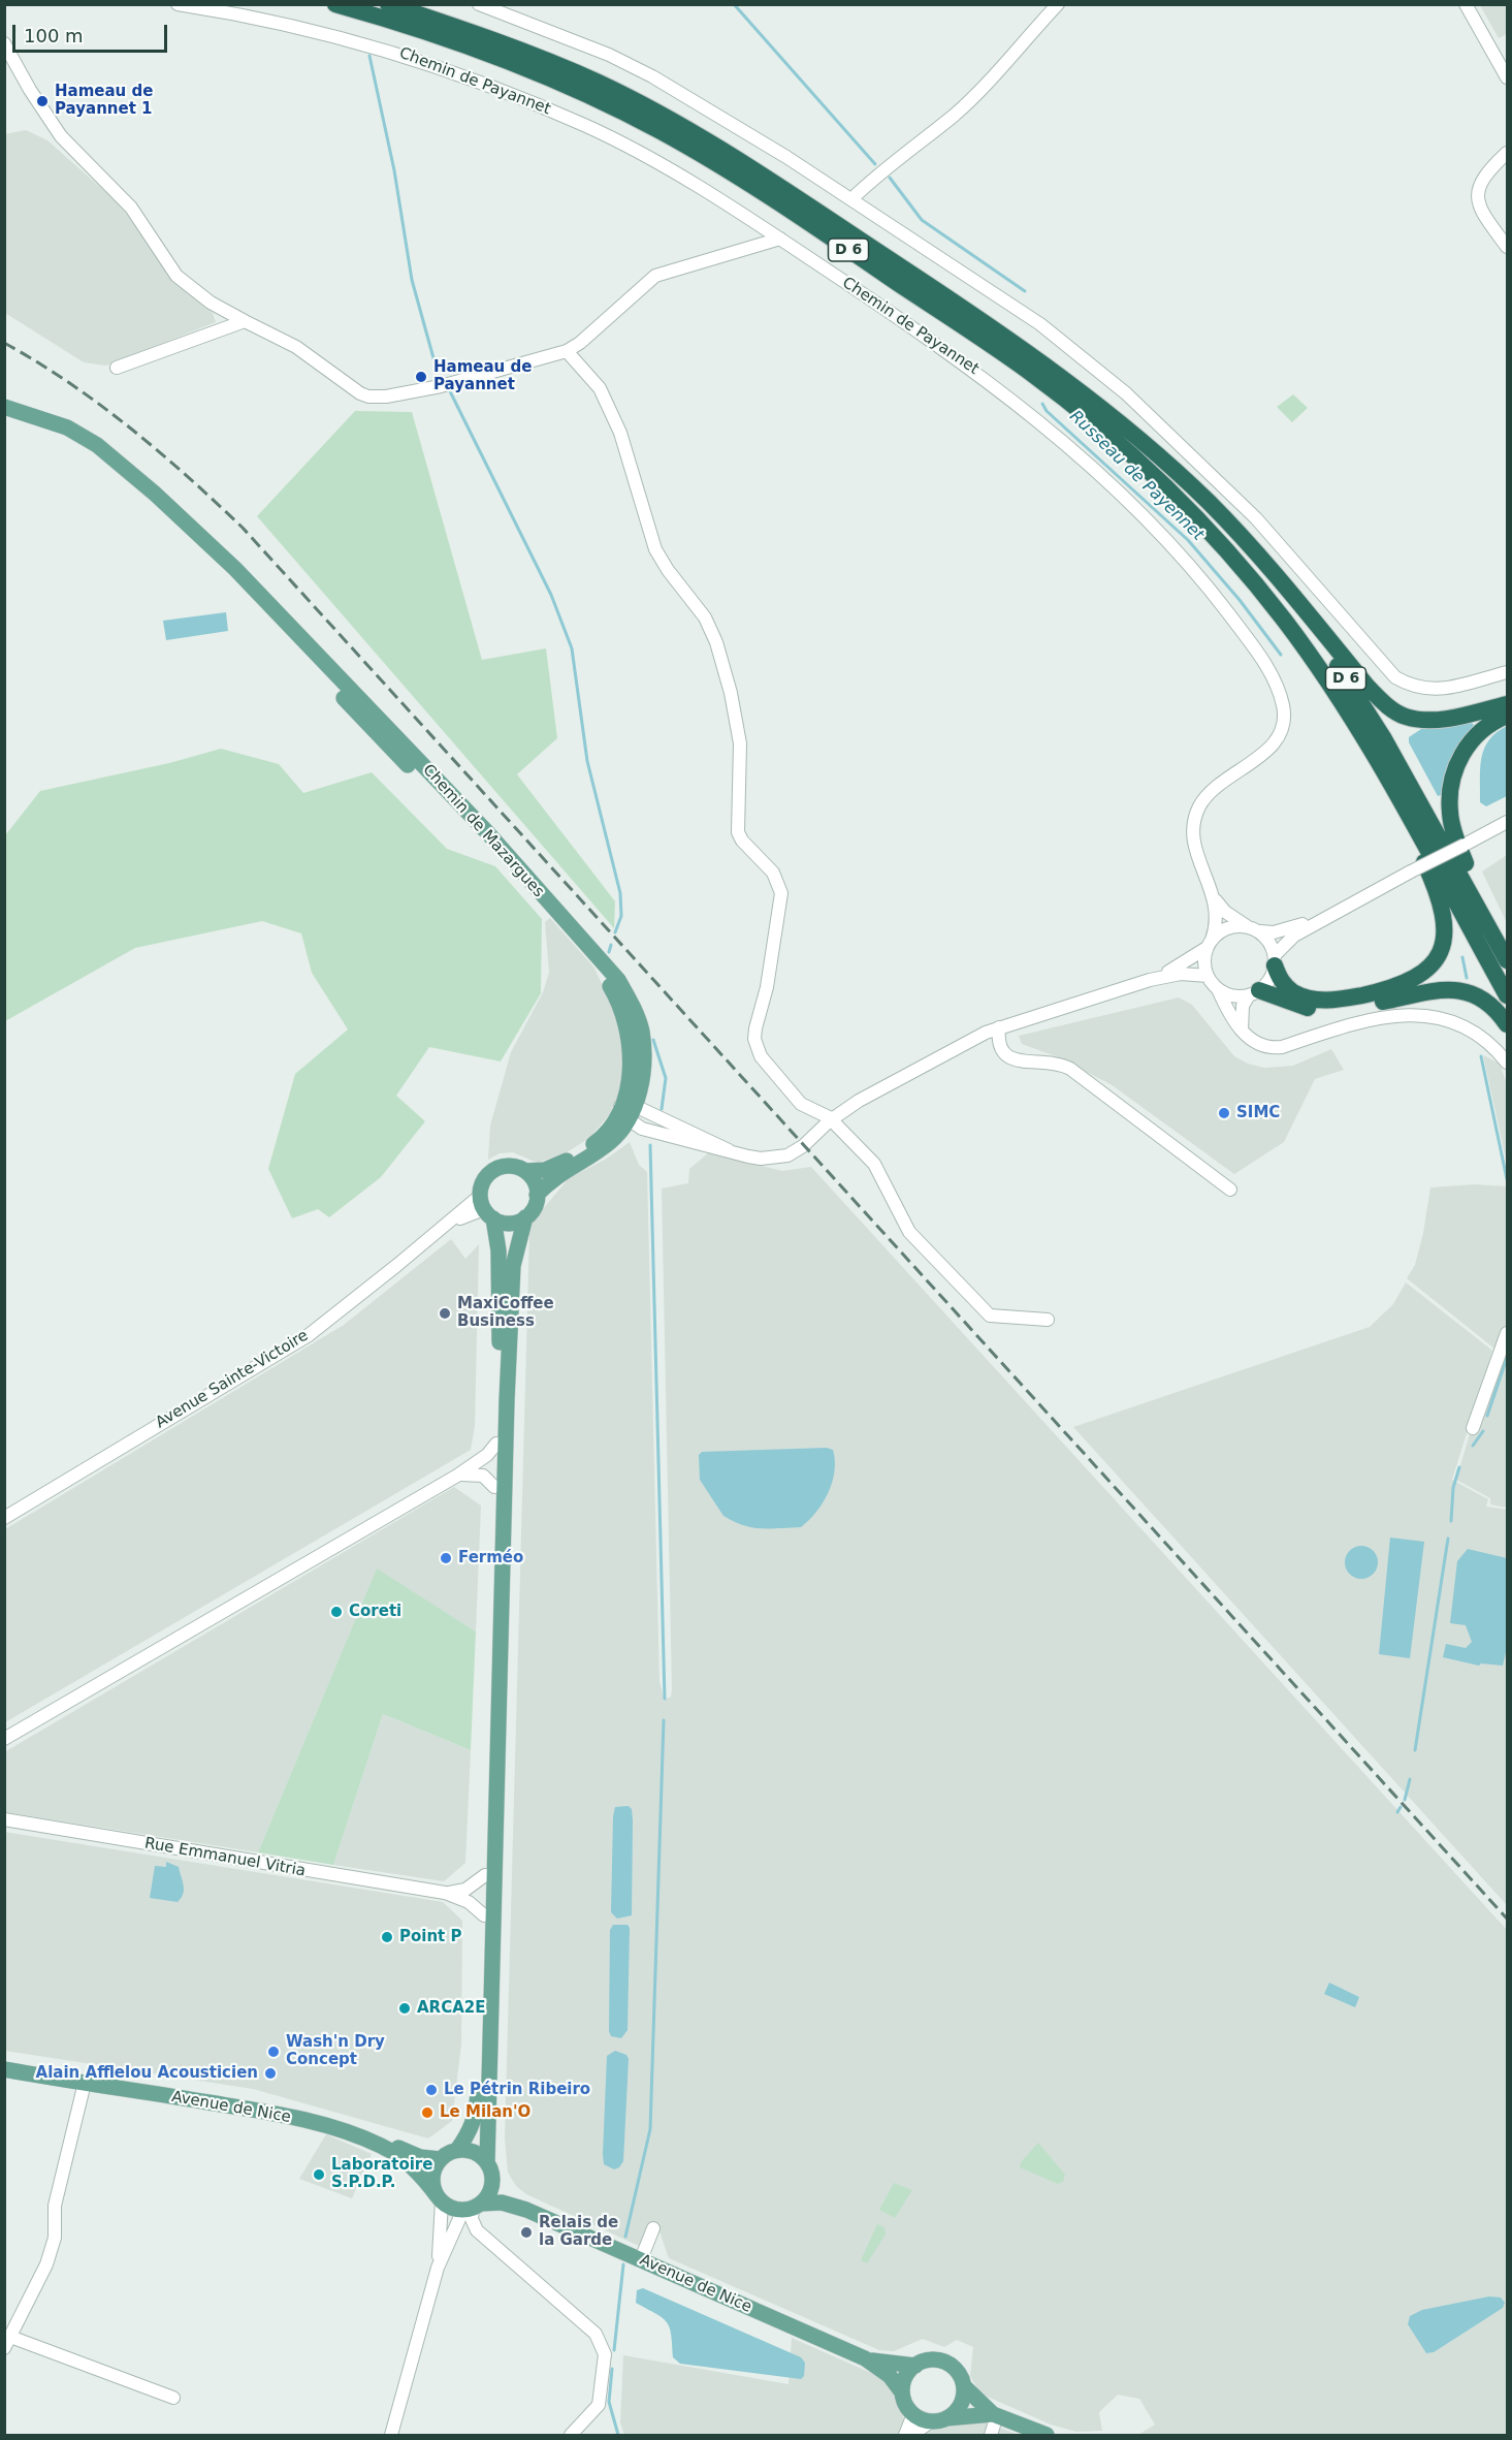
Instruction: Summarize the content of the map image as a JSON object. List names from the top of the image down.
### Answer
{
  "streets": {
    "highway": ["D 6"],
    "main road": ["Chemin de Mazargues", "Avenue de Nice"],
    "street": ["Chemin de Payannet", "Avenue Sainte-Victoire", "Rue Emmanuel Vitria"]
  },
  "water": ["Russeau de Payennet"],
  "places": [
    "Hameau de Payannet 1",
    "Hameau de Payannet",
    "SIMC",
    "MaxiCoffee Business",
    "Ferméo",
    "Coreti",
    "Point P",
    "ARCA2E",
    "Wash'n Dry Concept",
    "Alain Afflelou Acousticien",
    "Le Pétrin Ribeiro",
    "Le Milan'O",
    "Laboratoire S.P.D.P.",
    "Relais de la Garde"
  ],
  "scale_bar": "100 m"
}
